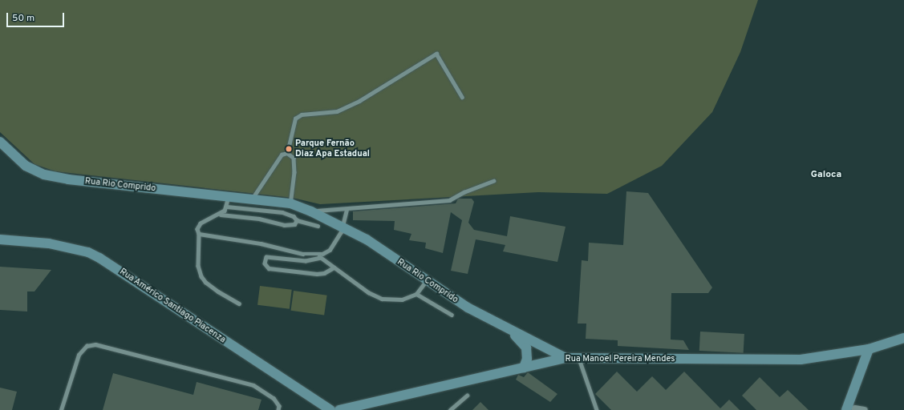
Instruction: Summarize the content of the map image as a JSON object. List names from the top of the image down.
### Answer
{
  "streets": {
    "street": ["Rua Rio Comprido", "Rua Américo Santiago Piacenza", "Rua Manoel Pereira Mendes"]
  },
  "crossings": [
    ["Rua Rio Comprido", "Rua Manoel Pereira Mendes"]
  ],
  "districts": ["Galoca"],
  "places": ["Parque Fernão Diaz Apa Estadual"],
  "scale_bar": "50 m"
}
